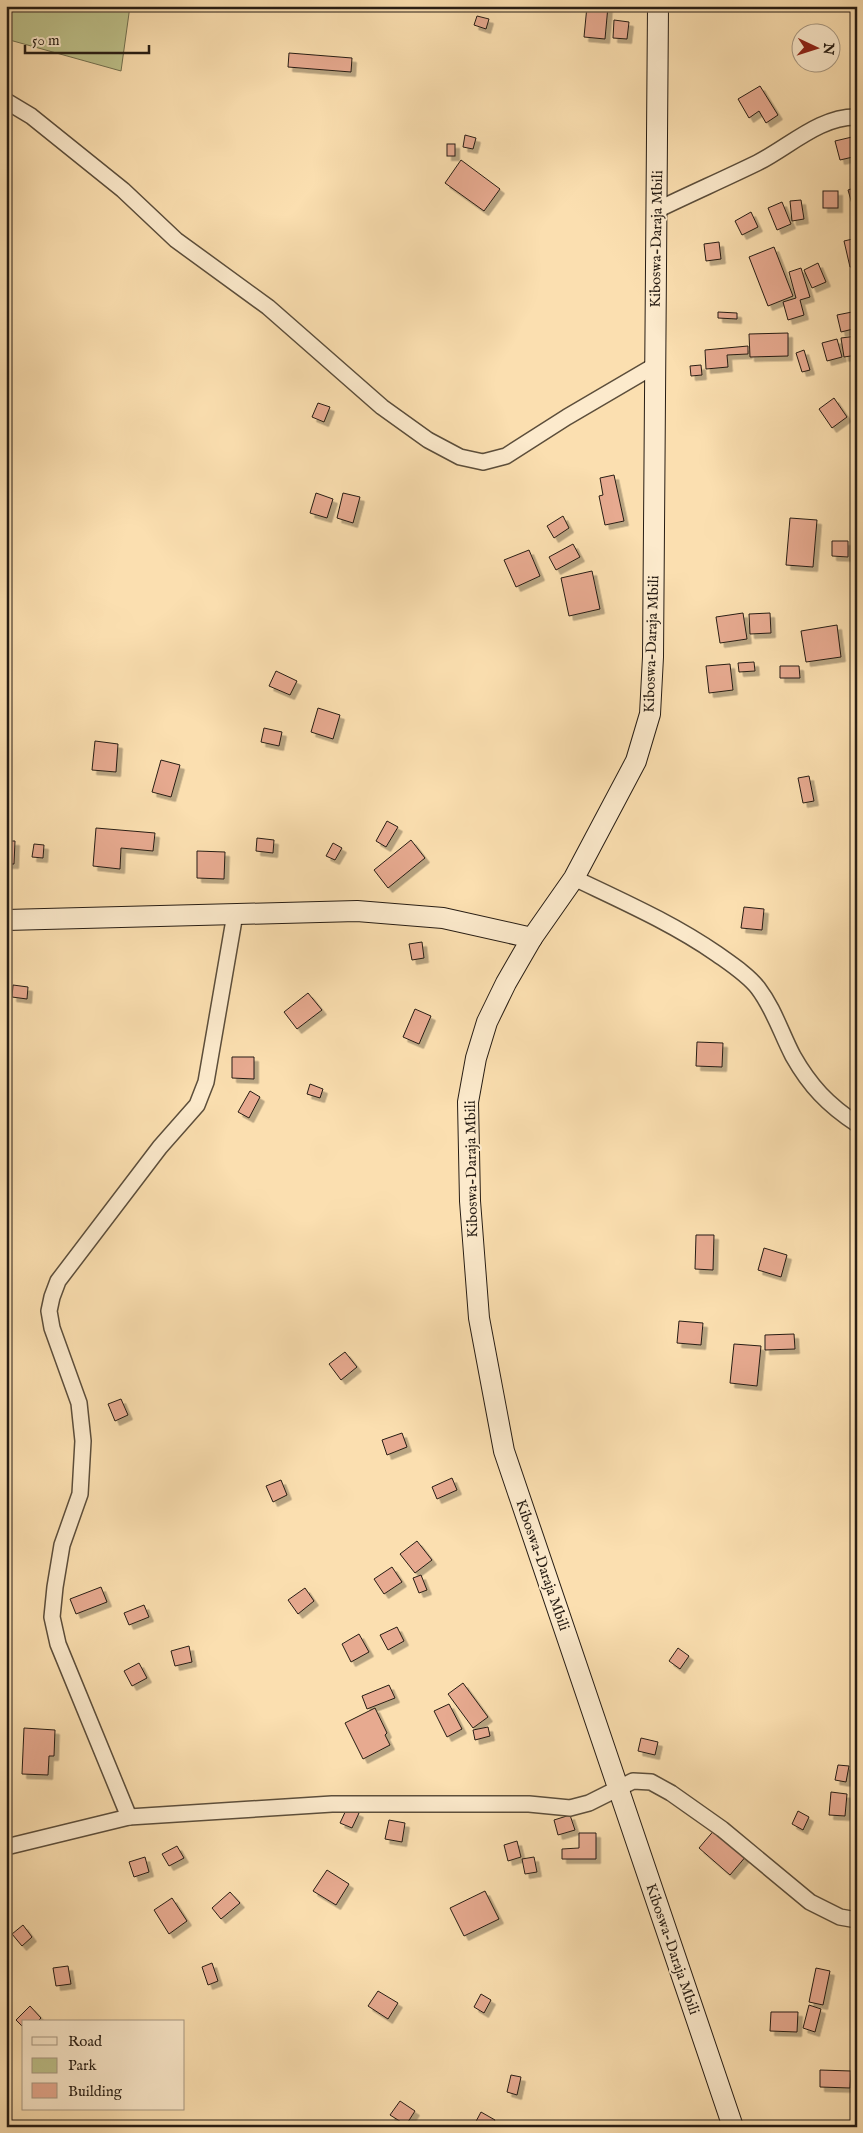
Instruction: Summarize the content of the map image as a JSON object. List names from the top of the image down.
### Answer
{
  "streets": {
    "main road": ["Kiboswa-Daraja Mbili"]
  },
  "legend": ["Road", "Park", "Building"],
  "scale_bar": "50 m",
  "north": "right"
}
